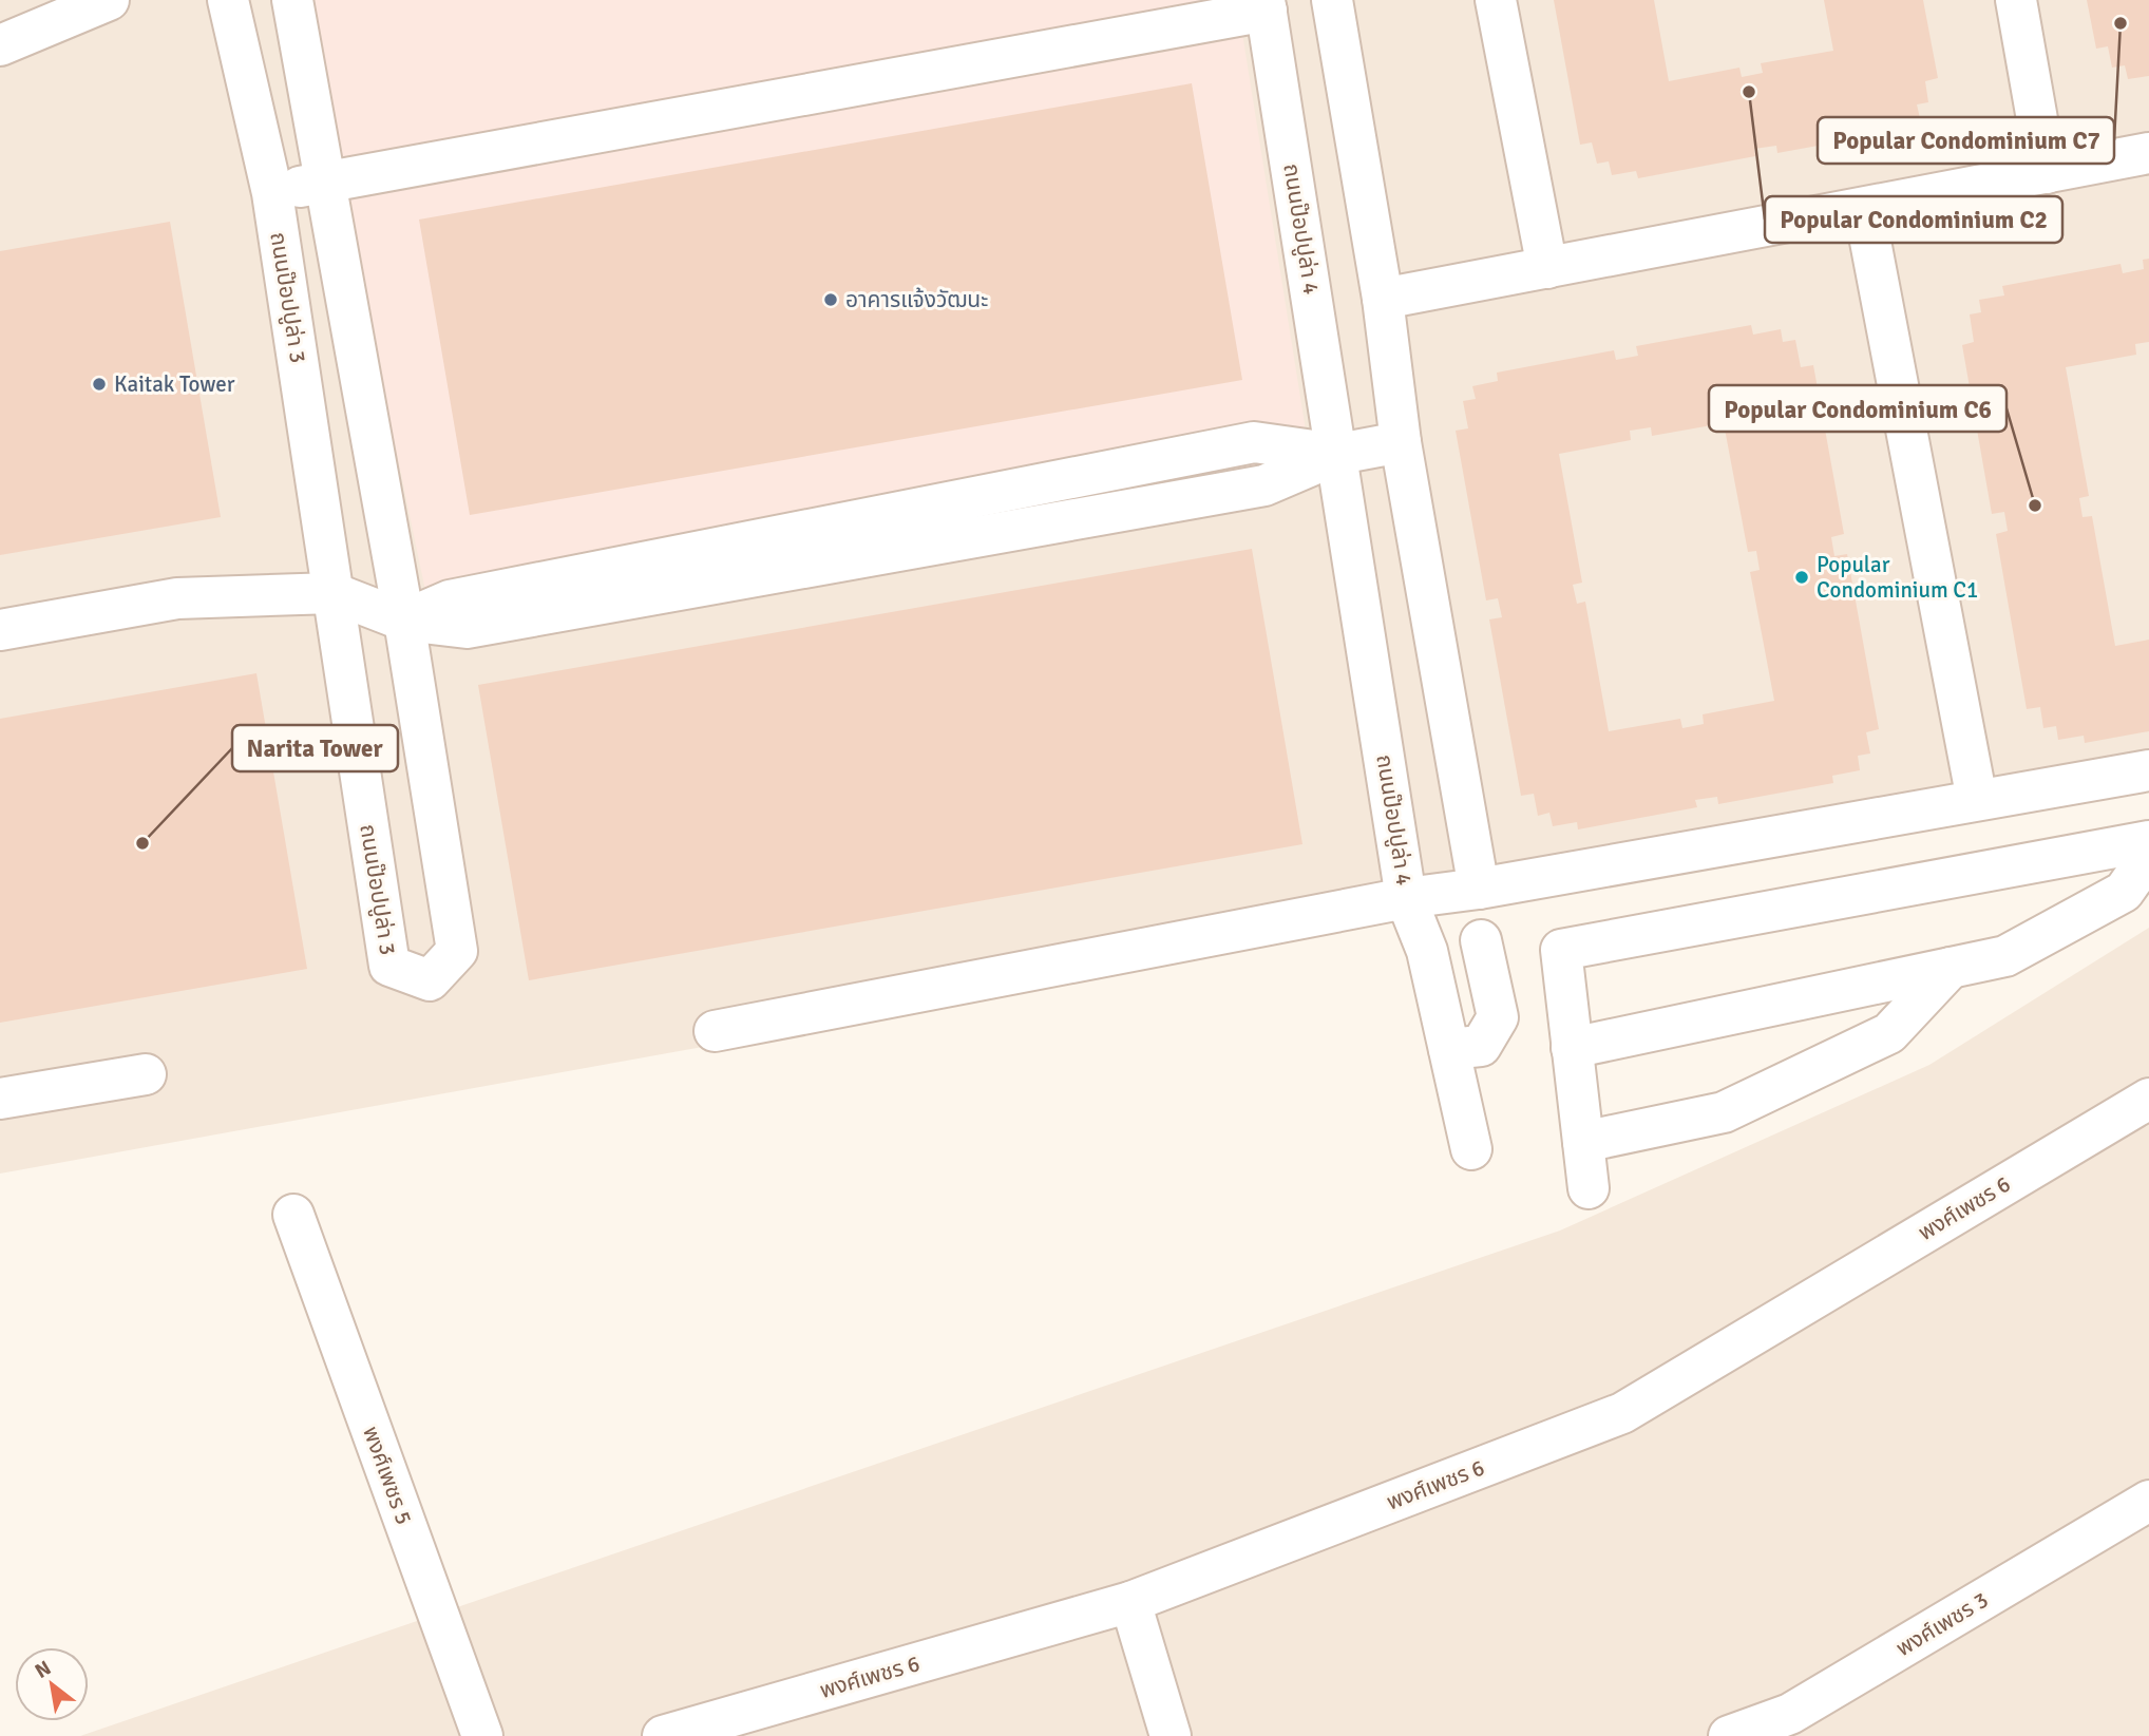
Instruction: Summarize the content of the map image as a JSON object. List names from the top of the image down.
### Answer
{
  "streets": {
    "street": [
      "ถนนป๊อปปูล่า 4",
      "ถนนป๊อปปูล่า 3",
      "พงศ์เพชร 6",
      "พงศ์เพชร 5",
      "พงศ์เพชร 3"
    ]
  },
  "places": [
    "Popular Condominium C7",
    "Popular Condominium C2",
    "อาคารแจ้งวัฒนะ",
    "Kaitak Tower",
    "Popular Condominium C6",
    "Popular Condominium C1",
    "Narita Tower"
  ],
  "north": "top left"
}
